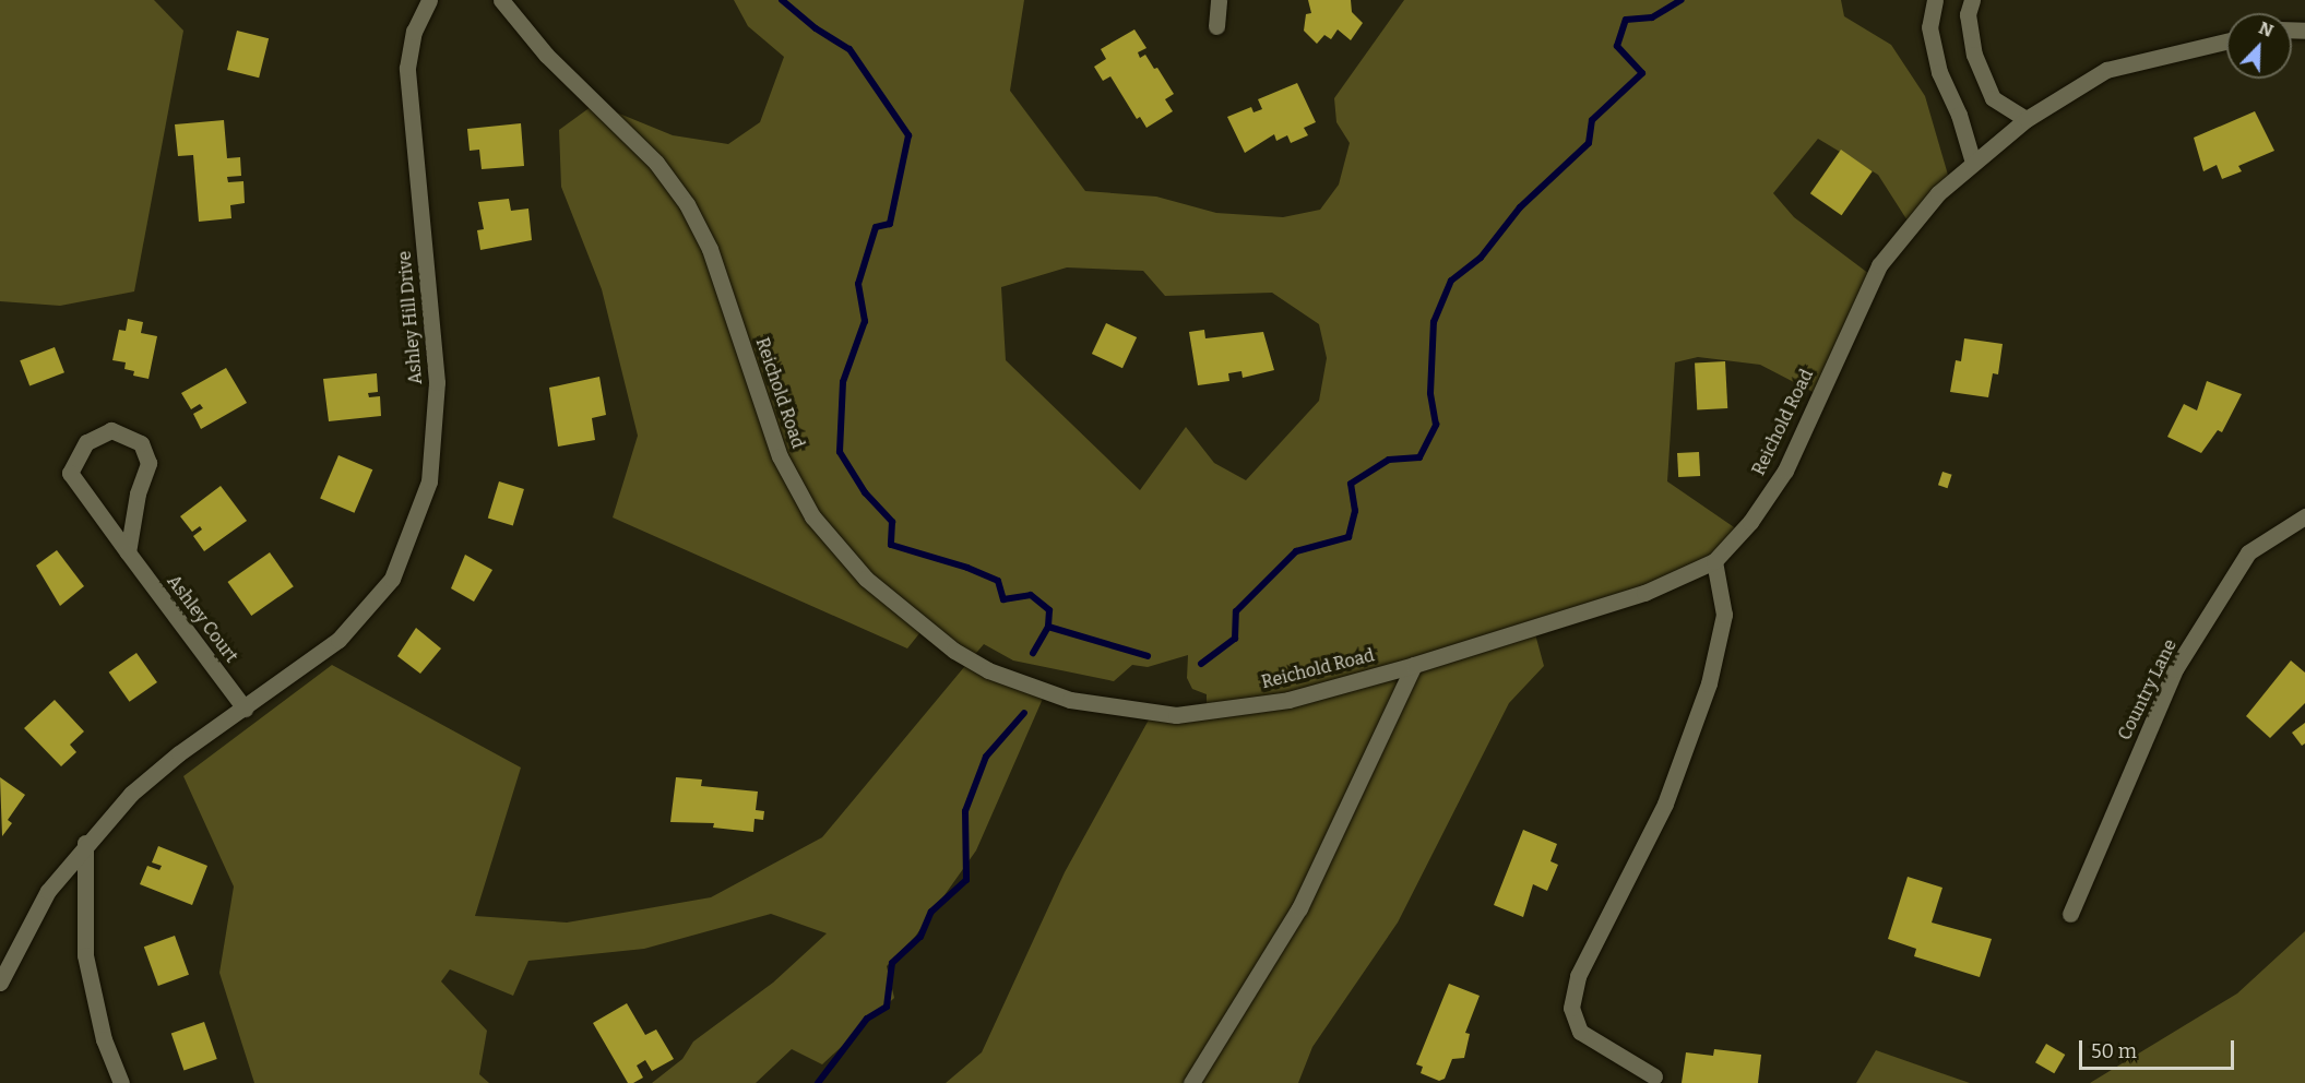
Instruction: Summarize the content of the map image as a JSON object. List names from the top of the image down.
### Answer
{
  "streets": {
    "street": [
      "Ashley Hill Drive",
      "Reichold Road",
      "Ashley Court",
      "Country Lane"
    ]
  },
  "crossings": [
    ["Ashley Hill Drive", "Ashley Court"]
  ],
  "scale_bar": "50 m",
  "north": "top right"
}
